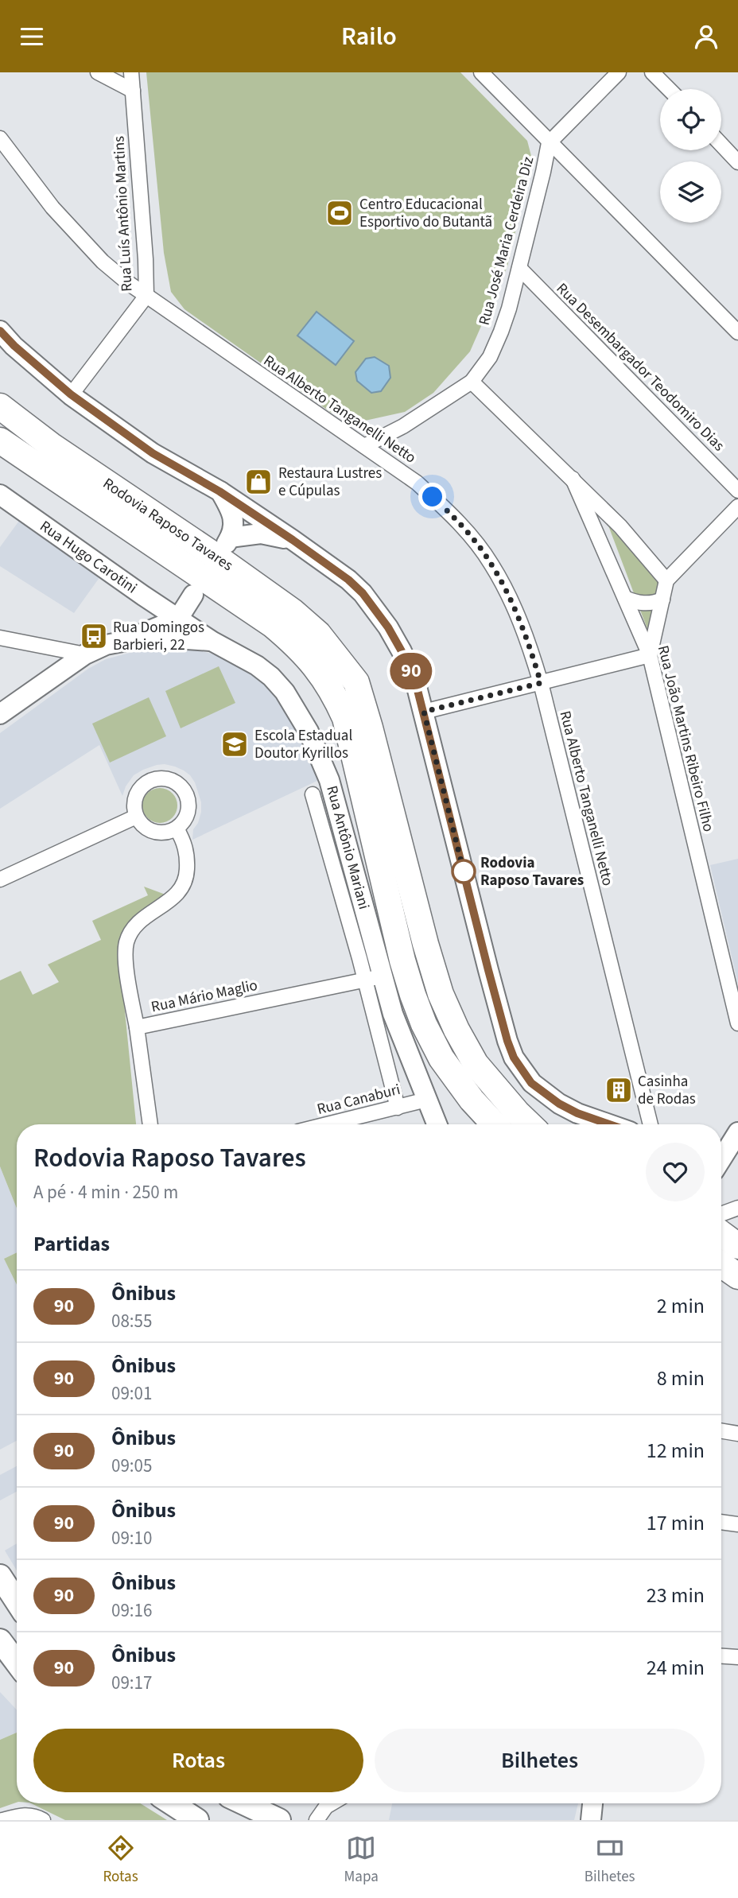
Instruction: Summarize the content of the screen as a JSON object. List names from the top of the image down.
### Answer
{
  "streets": {
    "highway": ["Rodovia Raposo Tavares"],
    "main road": ["Rua Hugo Carotini", "Rua Antônio Mariani"],
    "street": [
      "Rua Luís Antônio Martins",
      "Rua José Maria Cerdeira Diz",
      "Rua Desembargador Teodomiro Dias",
      "Rua Alberto Tanganelli Netto",
      "Rua João Martins Ribeiro Filho",
      "Rua Mário Maglio",
      "Rua Canaburi"
    ]
  },
  "crossings": [
    ["Rua Luís Antônio Martins", "Rua Alberto Tanganelli Netto"],
    ["Rua José Maria Cerdeira Diz", "Rua Desembargador Teodomiro Dias"],
    ["Rua José Maria Cerdeira Diz", "Rua Alberto Tanganelli Netto"],
    ["Rua José Maria Cerdeira Diz", "Rua João Martins Ribeiro Filho"],
    ["Rua Hugo Carotini", "Rua Antônio Mariani"],
    ["Rua Antônio Mariani", "Rua Mário Maglio"],
    ["Rua Antônio Mariani", "Rua Canaburi"]
  ],
  "places": {
    "sports": ["Centro Educacional Esportivo do Butantã"],
    "shop": ["Restaura Lustres e Cúpulas"],
    "bus stop": ["Rua Domingos Barbieri, 22"],
    "school or university": ["Escola Estadual Doutor Kyrillos"],
    "other": ["Rodovia Raposo Tavares"],
    "building": ["Casinha de Rodas"]
  },
  "lines": ["bus line 90"],
  "page": {
    "header": "Railo",
    "on_map": "90",
    "heading": [
      ["Rodovia Raposo Tavares", "A pé · 4 min · 250 m"],
      "Partidas"
    ],
    "list": [
      {
        "mark": "90",
        "name": "Ônibus",
        "note": "08:55",
        "value": "2 min"
      },
      {
        "mark": "90",
        "name": "Ônibus",
        "note": "09:01",
        "value": "8 min"
      },
      {
        "mark": "90",
        "name": "Ônibus",
        "note": "09:05",
        "value": "12 min"
      },
      {
        "mark": "90",
        "name": "Ônibus",
        "note": "09:10",
        "value": "17 min"
      },
      {
        "mark": "90",
        "name": "Ônibus",
        "note": "09:16",
        "value": "23 min"
      },
      {
        "mark": "90",
        "name": "Ônibus",
        "note": "09:17",
        "value": "24 min"
      }
    ],
    "buttons": ["Rotas", "Bilhetes"],
    "tabs": ["Rotas", "Mapa", "Bilhetes"]
  }
}
